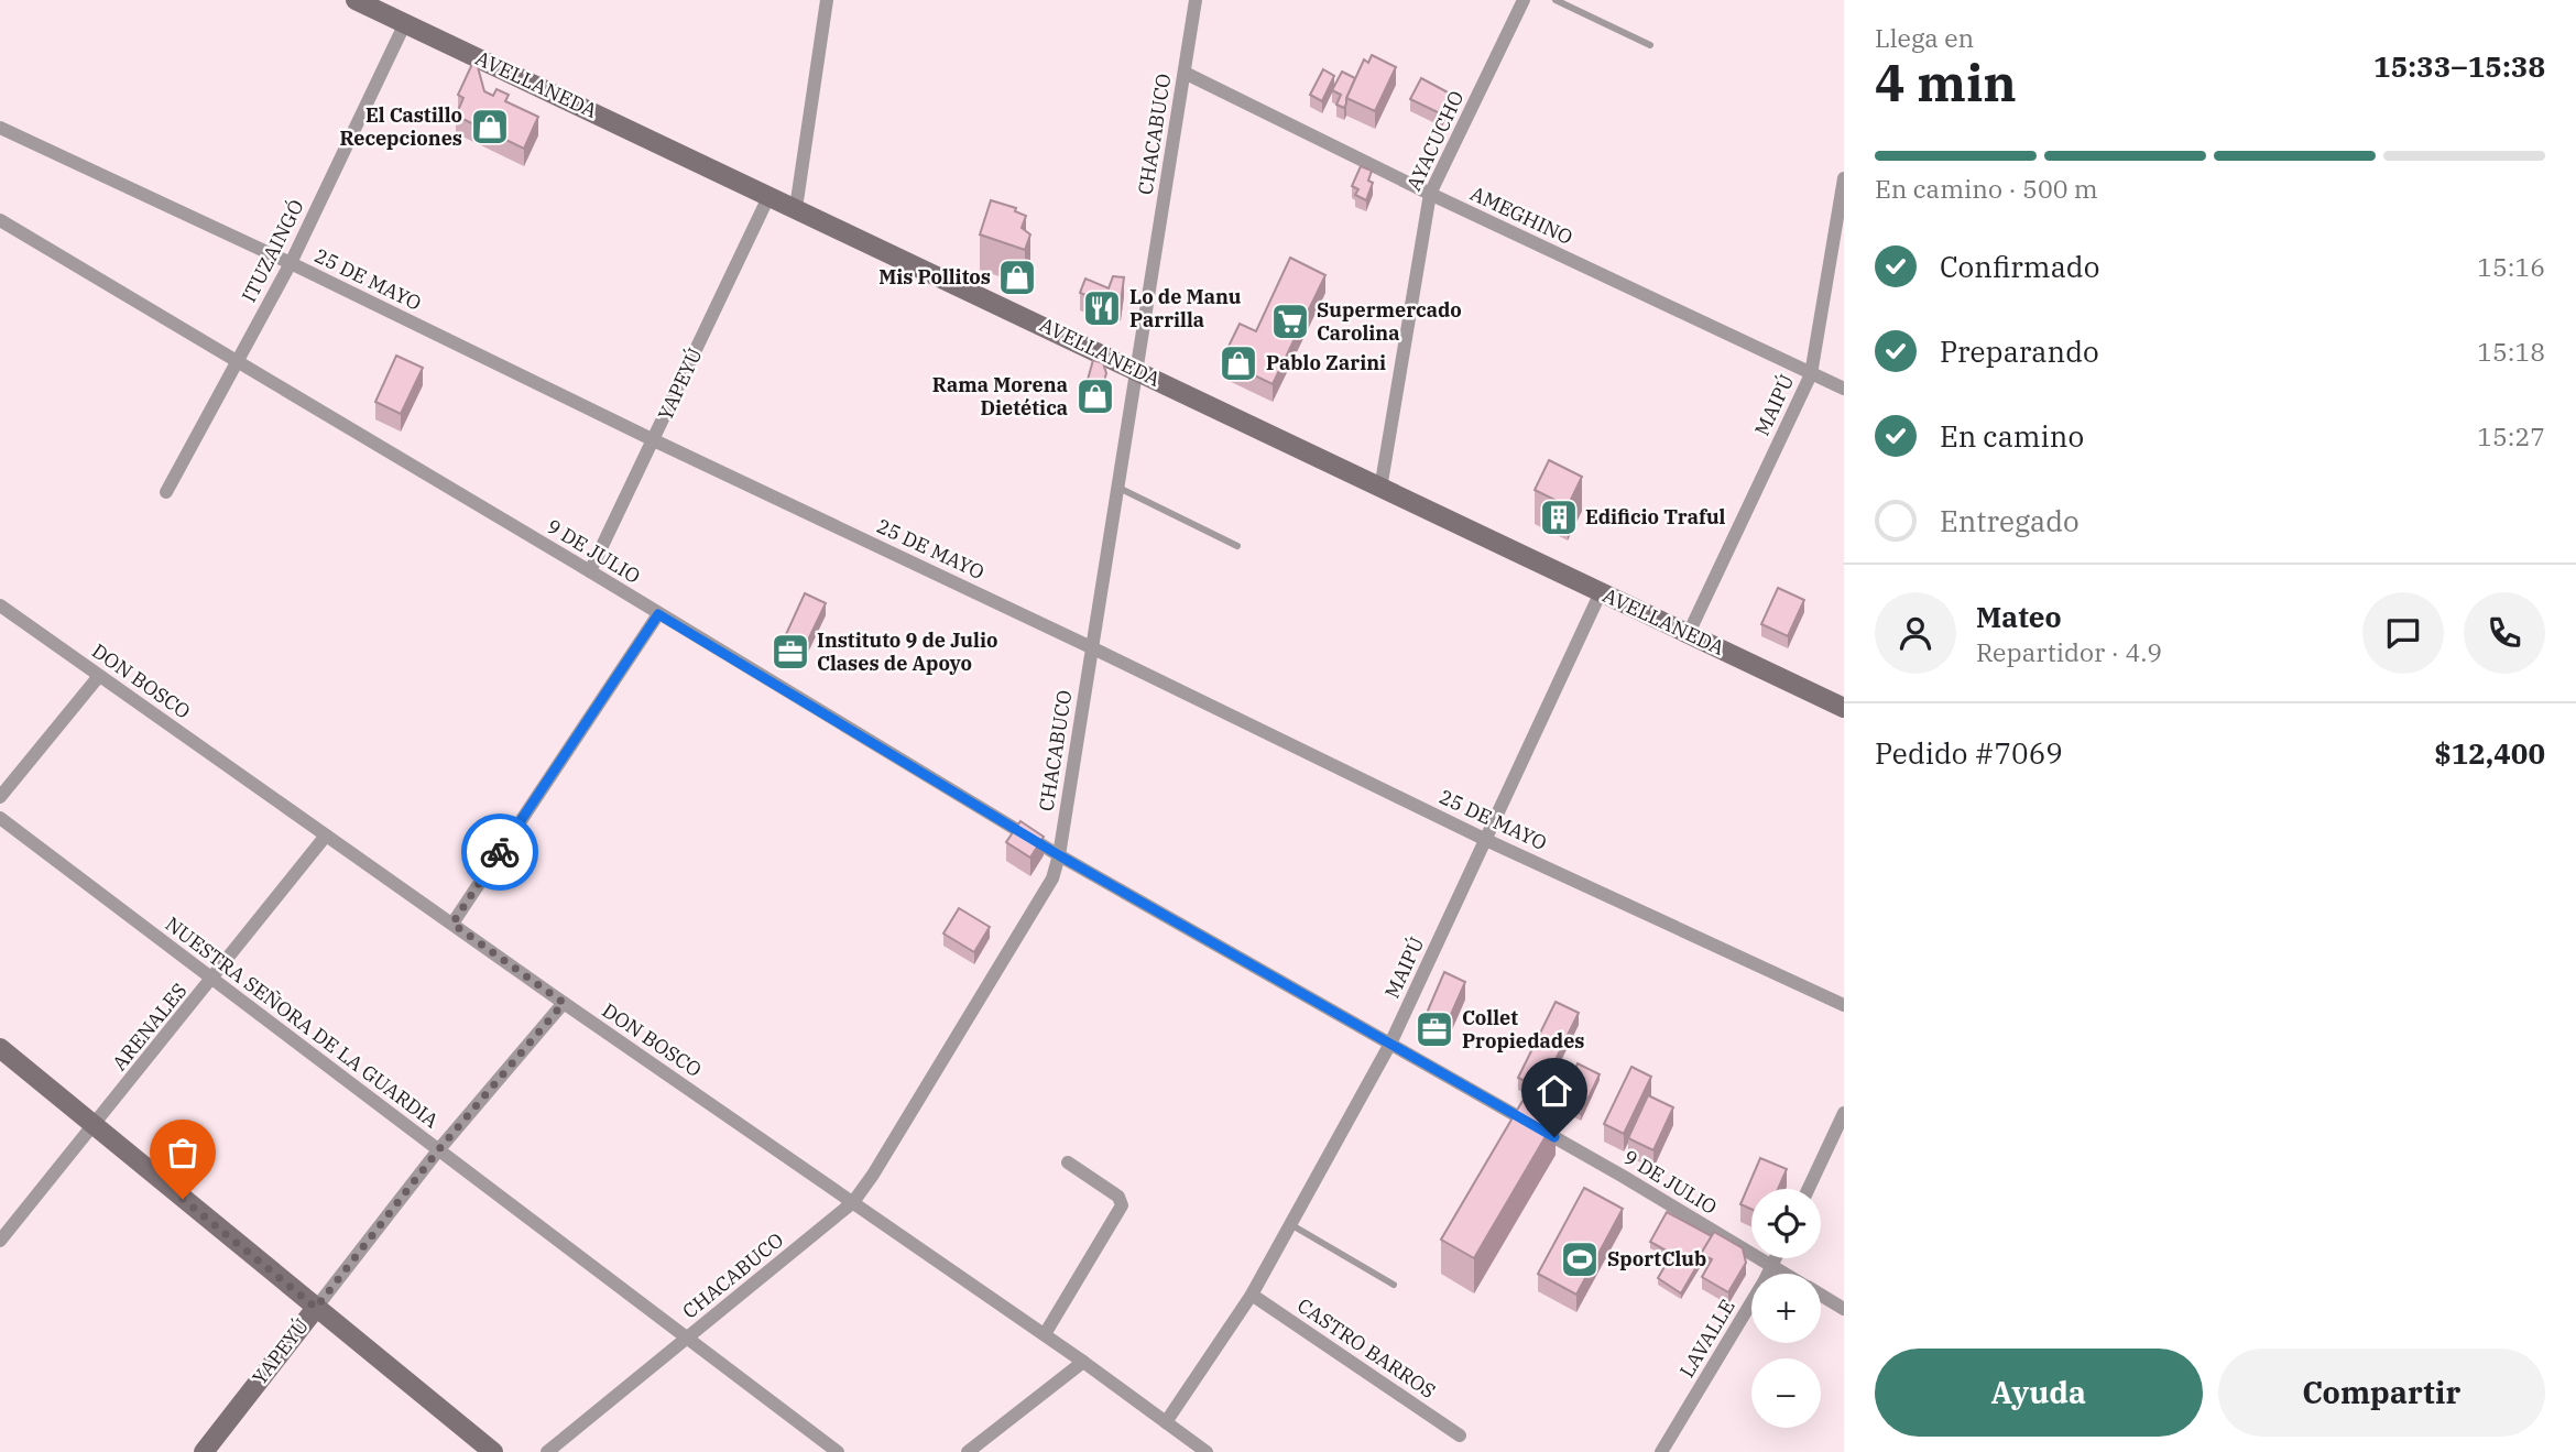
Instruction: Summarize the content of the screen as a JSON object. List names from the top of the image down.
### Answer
{
  "streets": {
    "street": [
      "AVELLANEDA",
      "CHACABUCO",
      "AYACUCHO",
      "AMEGHINO",
      "ITUZAINGÓ",
      "25 DE MAYO",
      "YAPEYÚ",
      "MAIPÚ",
      "9 DE JULIO",
      "DON BOSCO",
      "NUESTRA SEÑORA DE LA GUARDIA",
      "ARENALES",
      "LAVALLE",
      "CASTRO BARROS"
    ]
  },
  "crossings": [
    ["AVELLANEDA", "CHACABUCO"],
    ["AVELLANEDA", "AYACUCHO"],
    ["AVELLANEDA", "ITUZAINGÓ"],
    ["AVELLANEDA", "YAPEYÚ"],
    ["AVELLANEDA", "MAIPÚ"],
    ["CHACABUCO", "AMEGHINO"],
    ["CHACABUCO", "25 DE MAYO"],
    ["CHACABUCO", "9 DE JULIO"],
    ["CHACABUCO", "DON BOSCO"],
    ["CHACABUCO", "NUESTRA SEÑORA DE LA GUARDIA"],
    ["AYACUCHO", "AMEGHINO"],
    ["AMEGHINO", "MAIPÚ"],
    ["ITUZAINGÓ", "25 DE MAYO"],
    ["ITUZAINGÓ", "9 DE JULIO"],
    ["25 DE MAYO", "YAPEYÚ"],
    ["25 DE MAYO", "MAIPÚ"],
    ["YAPEYÚ", "9 DE JULIO"],
    ["YAPEYÚ", "DON BOSCO"],
    ["YAPEYÚ", "NUESTRA SEÑORA DE LA GUARDIA"],
    ["MAIPÚ", "9 DE JULIO"],
    ["MAIPÚ", "DON BOSCO"],
    ["MAIPÚ", "CASTRO BARROS"],
    ["9 DE JULIO", "LAVALLE"],
    ["DON BOSCO", "ARENALES"],
    ["NUESTRA SEÑORA DE LA GUARDIA", "ARENALES"]
  ],
  "places": {
    "shop": [
      "El Castillo Recepciones",
      "Mis Pollitos",
      "Pablo Zarini",
      "Rama Morena Dietética"
    ],
    "restaurant": ["Lo de Manu Parrilla"],
    "supermarket": ["Supermercado Carolina"],
    "building": ["Edificio Traful"],
    "office": ["Instituto 9 de Julio Clases de Apoyo", "Collet Propiedades"],
    "sports": ["SportClub"]
  },
  "page": {
    "heading": ["4 min", "Llega en", "15:33–15:38"],
    "panel": [
      "Mateo",
      "Repartidor · 4.9",
      "Pedido #7069",
      "$12,400"
    ],
    "bar": "En camino · 500 m",
    "list": [
      ["Confirmado", "15:16"],
      ["Preparando", "15:18"],
      ["En camino", "15:27"],
      "Entregado"
    ],
    "map_buttons": ["+", "−"],
    "buttons": ["Ayuda", "Compartir"]
  }
}
